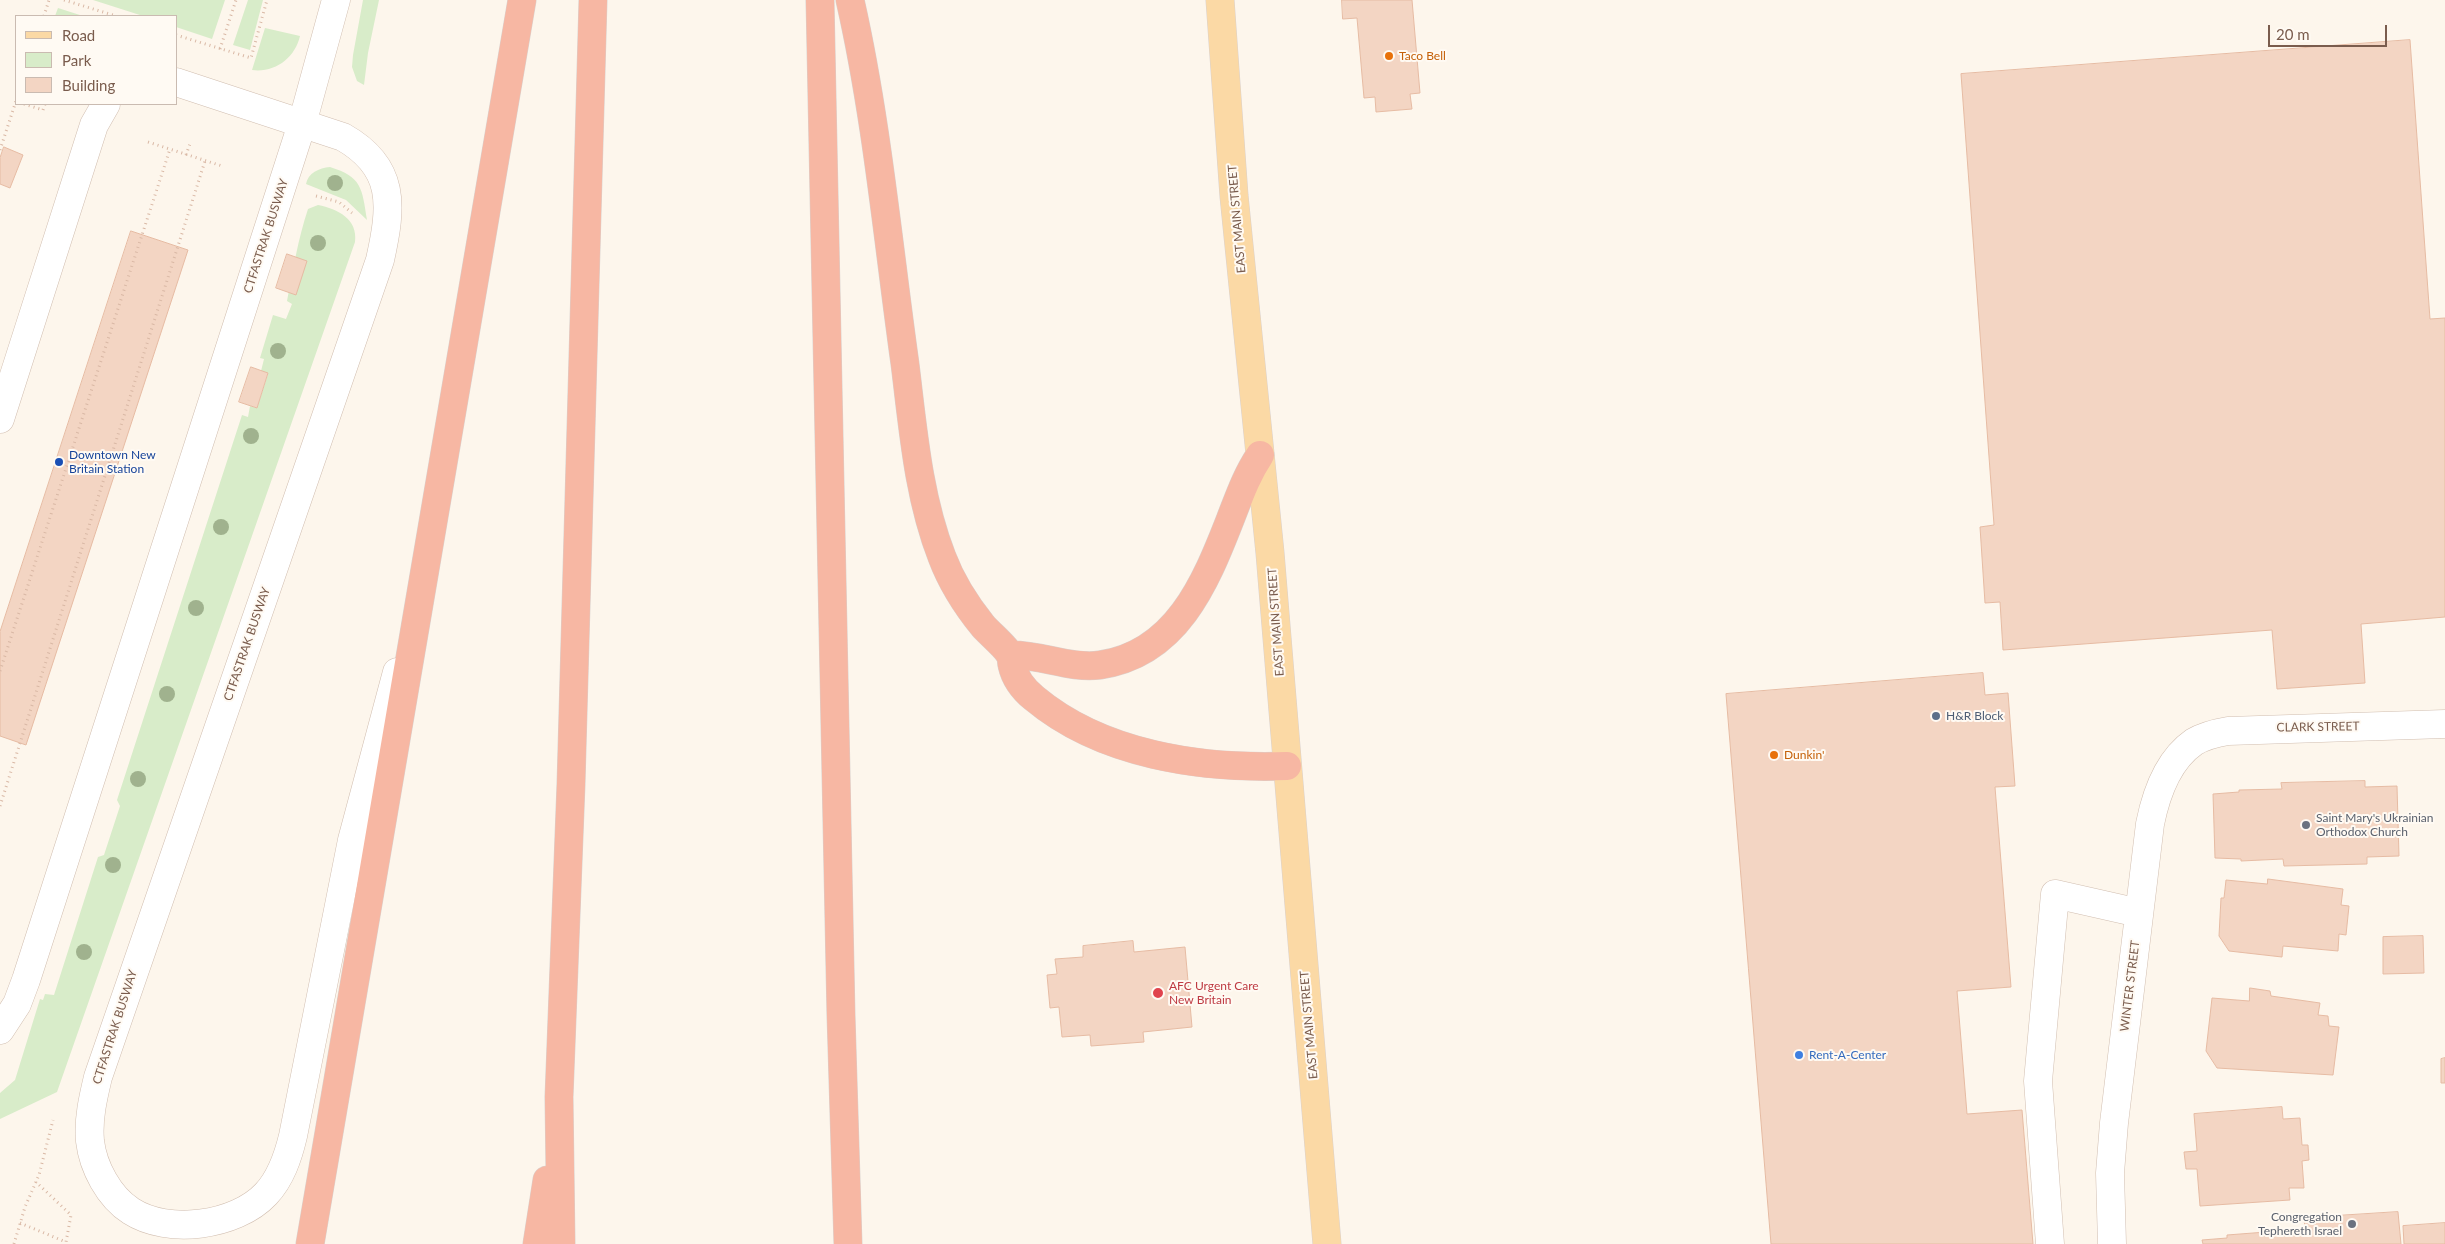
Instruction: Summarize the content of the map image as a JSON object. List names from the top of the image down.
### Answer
{
  "streets": {
    "main road": ["EAST MAIN STREET"],
    "street": ["CTFASTRAK BUSWAY", "CLARK STREET", "WINTER STREET"]
  },
  "crossings": [
    ["CLARK STREET", "WINTER STREET"]
  ],
  "places": [
    "Taco Bell",
    "Downtown New Britain Station",
    "H&R Block",
    "Dunkin'",
    "Saint Mary's Ukrainian Orthodox Church",
    "AFC Urgent Care New Britain",
    "Rent-A-Center",
    "Congregation Tephereth Israel"
  ],
  "legend": ["Road", "Park", "Building"],
  "scale_bar": "20 m"
}
